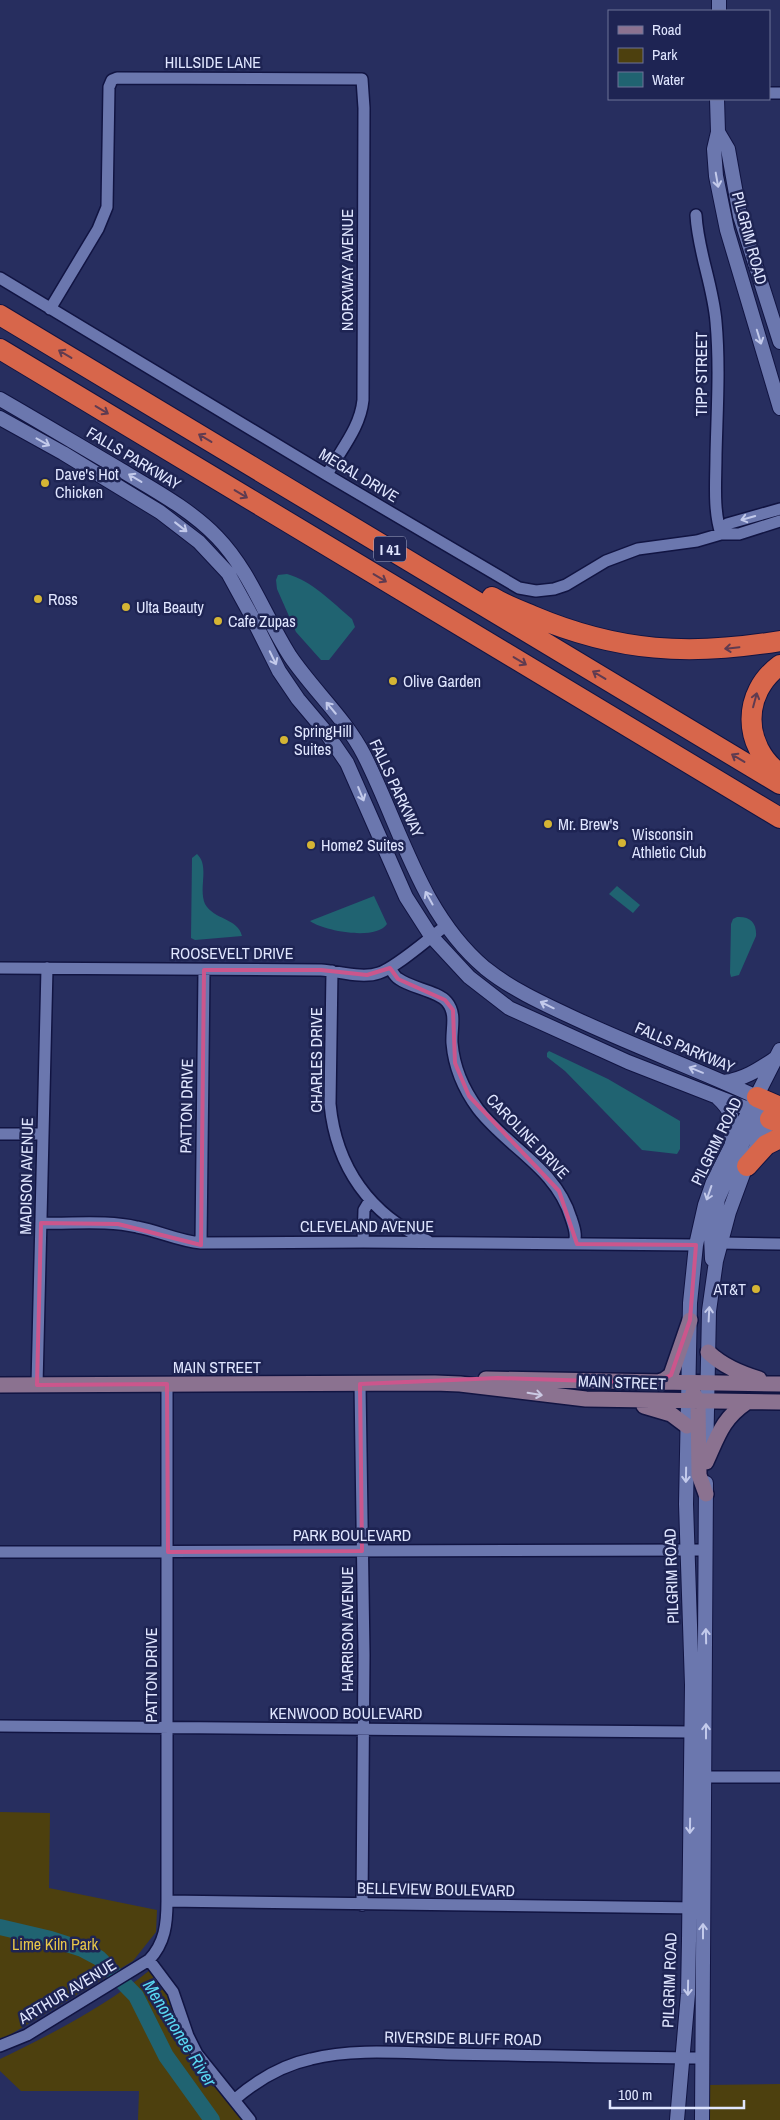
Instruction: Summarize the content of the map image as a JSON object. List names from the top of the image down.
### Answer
{
  "streets": {
    "highway": ["I 41"],
    "main road": ["MAIN STREET"],
    "street": [
      "HILLSIDE LANE",
      "PILGRIM ROAD",
      "NORXWAY AVENUE",
      "TIPP STREET",
      "FALLS PARKWAY",
      "MEGAL DRIVE",
      "ROOSEVELT DRIVE",
      "CHARLES DRIVE",
      "PATTON DRIVE",
      "CAROLINE DRIVE",
      "MADISON AVENUE",
      "CLEVELAND AVENUE",
      "PARK BOULEVARD",
      "HARRISON AVENUE",
      "KENWOOD BOULEVARD",
      "BELLEVIEW BOULEVARD",
      "ARTHUR AVENUE",
      "RIVERSIDE BLUFF ROAD"
    ]
  },
  "crossings": [
    ["HILLSIDE LANE", "NORXWAY AVENUE"],
    ["HILLSIDE LANE", "MEGAL DRIVE"],
    ["PILGRIM ROAD", "FALLS PARKWAY"],
    ["PILGRIM ROAD", "CLEVELAND AVENUE"],
    ["PILGRIM ROAD", "MAIN STREET"],
    ["PILGRIM ROAD", "PARK BOULEVARD"],
    ["PILGRIM ROAD", "KENWOOD BOULEVARD"],
    ["PILGRIM ROAD", "BELLEVIEW BOULEVARD"],
    ["PILGRIM ROAD", "RIVERSIDE BLUFF ROAD"],
    ["NORXWAY AVENUE", "MEGAL DRIVE"],
    ["TIPP STREET", "MEGAL DRIVE"],
    ["FALLS PARKWAY", "ROOSEVELT DRIVE"],
    ["ROOSEVELT DRIVE", "CHARLES DRIVE"],
    ["ROOSEVELT DRIVE", "PATTON DRIVE"],
    ["ROOSEVELT DRIVE", "CAROLINE DRIVE"],
    ["ROOSEVELT DRIVE", "MADISON AVENUE"],
    ["CHARLES DRIVE", "CLEVELAND AVENUE"],
    ["PATTON DRIVE", "CLEVELAND AVENUE"],
    ["PATTON DRIVE", "MAIN STREET"],
    ["PATTON DRIVE", "PARK BOULEVARD"],
    ["PATTON DRIVE", "KENWOOD BOULEVARD"],
    ["PATTON DRIVE", "BELLEVIEW BOULEVARD"],
    ["PATTON DRIVE", "ARTHUR AVENUE"],
    ["CAROLINE DRIVE", "CLEVELAND AVENUE"],
    ["MADISON AVENUE", "CLEVELAND AVENUE"],
    ["MADISON AVENUE", "MAIN STREET"],
    ["MAIN STREET", "HARRISON AVENUE"],
    ["PARK BOULEVARD", "HARRISON AVENUE"],
    ["HARRISON AVENUE", "KENWOOD BOULEVARD"],
    ["HARRISON AVENUE", "BELLEVIEW BOULEVARD"]
  ],
  "water": ["Menomonee River"],
  "parks": ["Lime Kiln Park"],
  "places": [
    "Dave's Hot Chicken",
    "Ross",
    "Ulta Beauty",
    "Cafe Zupas",
    "Olive Garden",
    "SpringHill Suites",
    "Mr. Brew's",
    "Wisconsin Athletic Club",
    "Home2 Suites",
    "AT&T"
  ],
  "legend": ["Road", "Park", "Water"],
  "scale_bar": "100 m"
}
